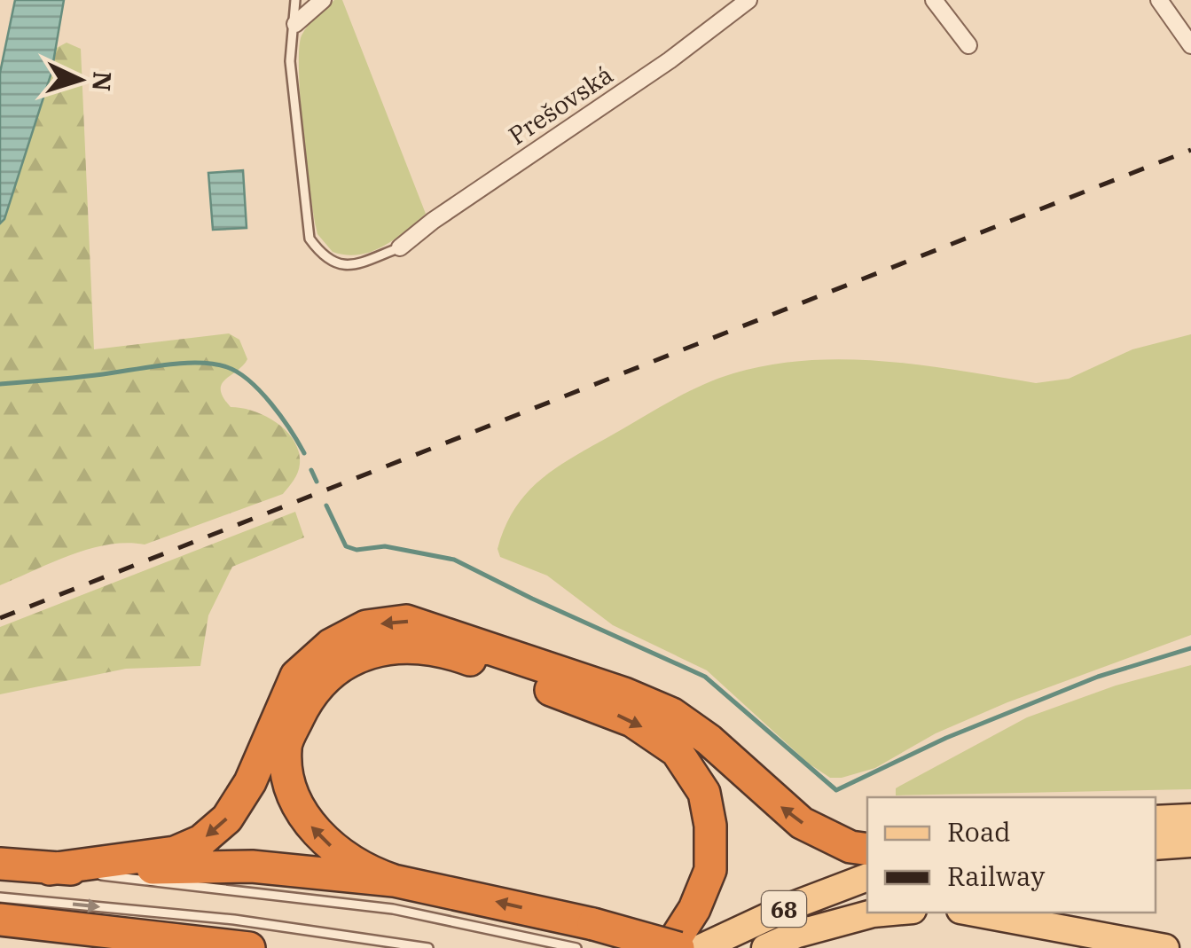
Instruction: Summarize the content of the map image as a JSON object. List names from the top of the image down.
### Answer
{
  "streets": {
    "main road": ["68"],
    "street": ["Prešovská"]
  },
  "legend": ["Road", "Railway"],
  "north": "right"
}
